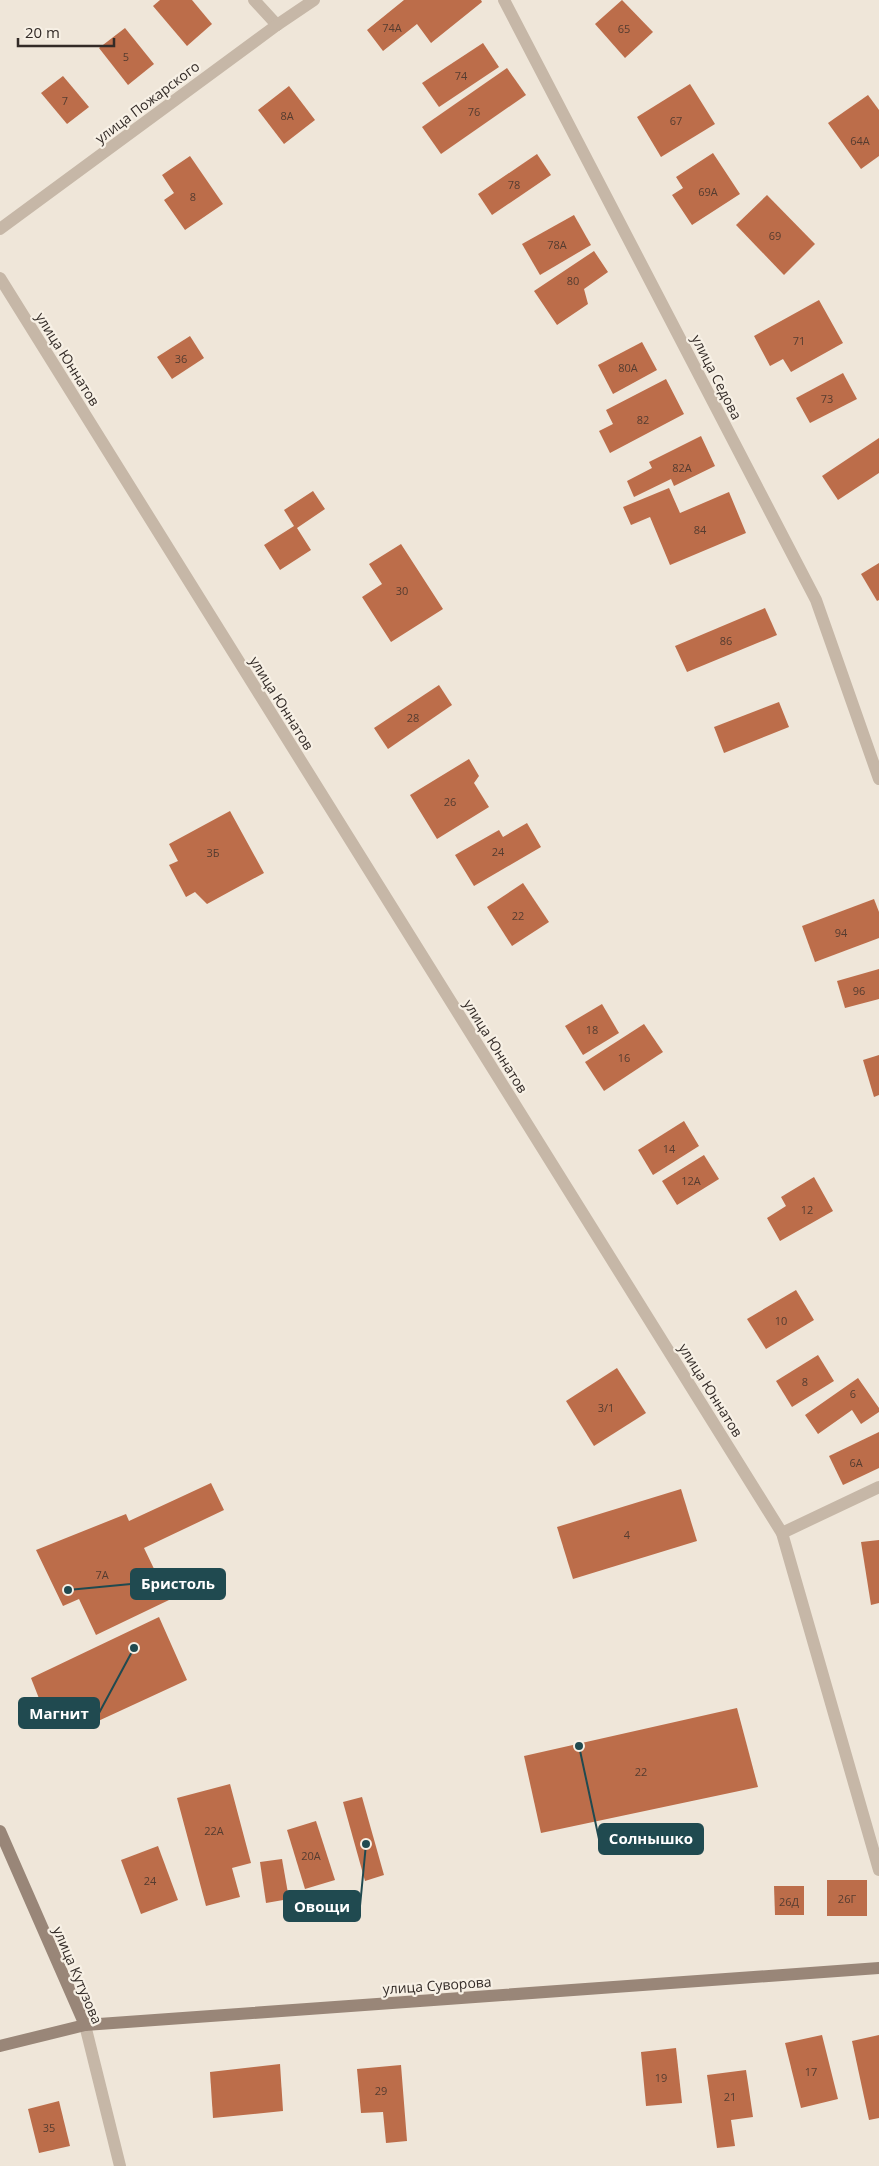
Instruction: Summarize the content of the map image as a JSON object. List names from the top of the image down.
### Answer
{
  "streets": {
    "main road": ["улица Кутузова", "улица Суворова"],
    "street": ["улица Пожарского", "улица Юннатов", "улица Седова"]
  },
  "crossings": [
    ["улица Кутузова", "улица Суворова"]
  ],
  "places": [
    "Бристоль",
    "Магнит",
    "Солнышко",
    "Овощи"
  ],
  "house_numbers": [
    "74А",
    "65",
    "5",
    "74",
    "7",
    "76",
    "8А",
    "67",
    "64А",
    "78",
    "69А",
    "8",
    "69",
    "78А",
    "80",
    "71",
    "36",
    "80А",
    "73",
    "82",
    "82А",
    "84",
    "30",
    "86",
    "28",
    "26",
    "24",
    "3Б",
    "22",
    "94",
    "96",
    "18",
    "16",
    "14",
    "12А",
    "12",
    "10",
    "8",
    "6",
    "3/1",
    "6А",
    "4",
    "7А",
    "22",
    "22А",
    "20А",
    "24",
    "26Г",
    "26Д",
    "17",
    "19",
    "29",
    "21",
    "35"
  ],
  "scale_bar": "20 m"
}
